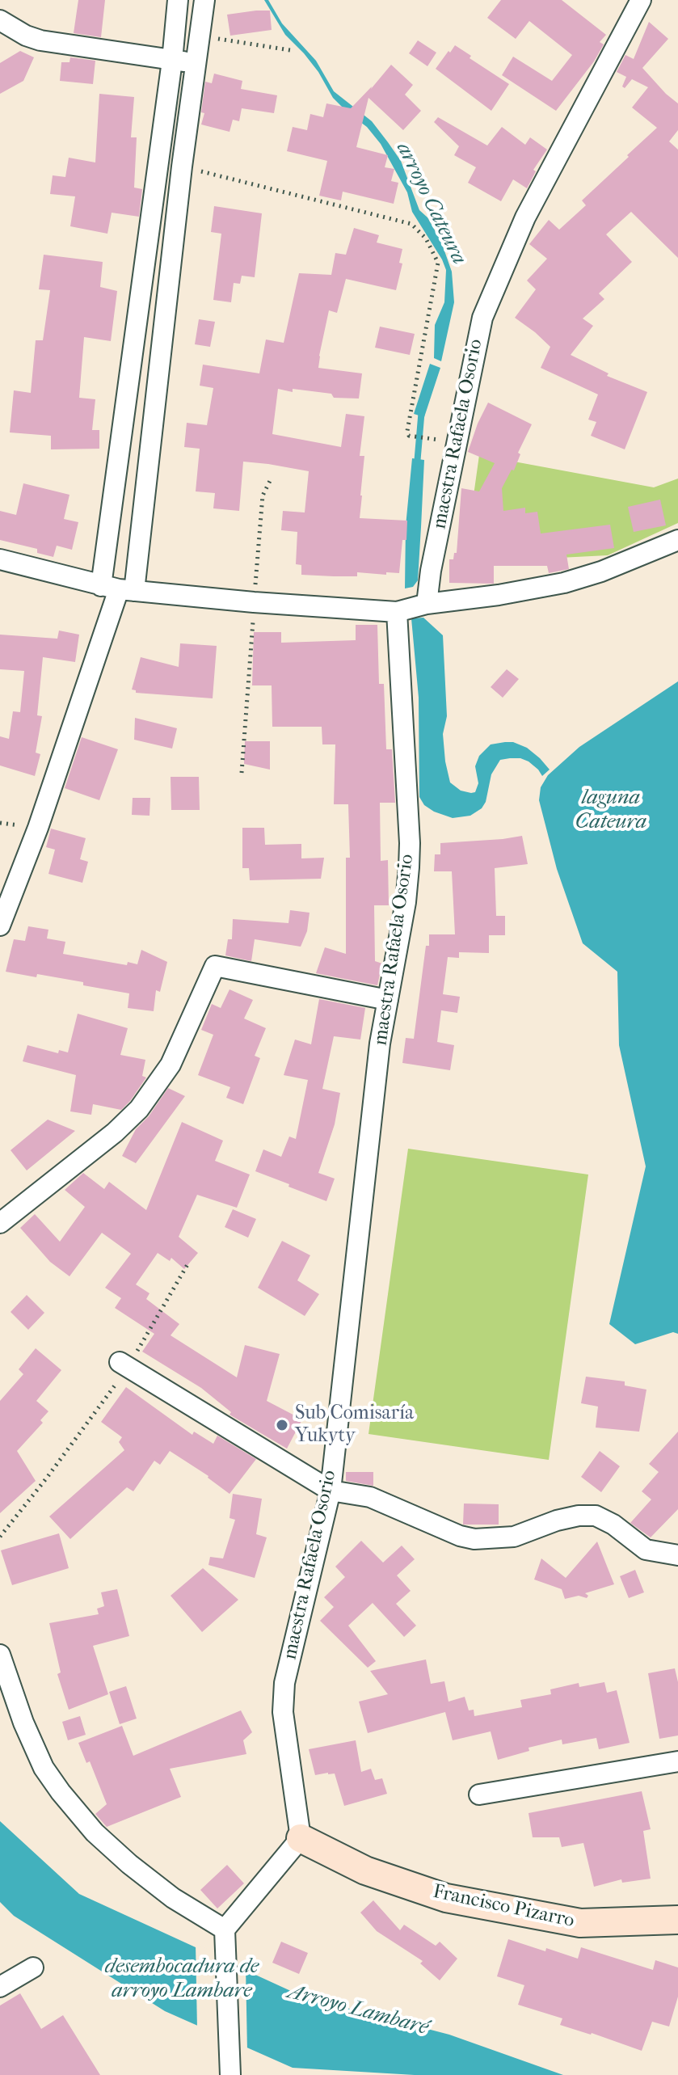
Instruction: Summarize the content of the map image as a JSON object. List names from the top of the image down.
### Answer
{
  "streets": {
    "street": ["maestra Rafaela Osorio", "Francisco Pizarro"]
  },
  "crossings": [
    ["maestra Rafaela Osorio", "Francisco Pizarro"]
  ],
  "water": [
    "arroyo Cateura",
    "laguna Cateura",
    "desembocadura de arroyo Lambare",
    "Arroyo Lambaré"
  ],
  "places": ["Sub Comisaría Yukyty"]
}
